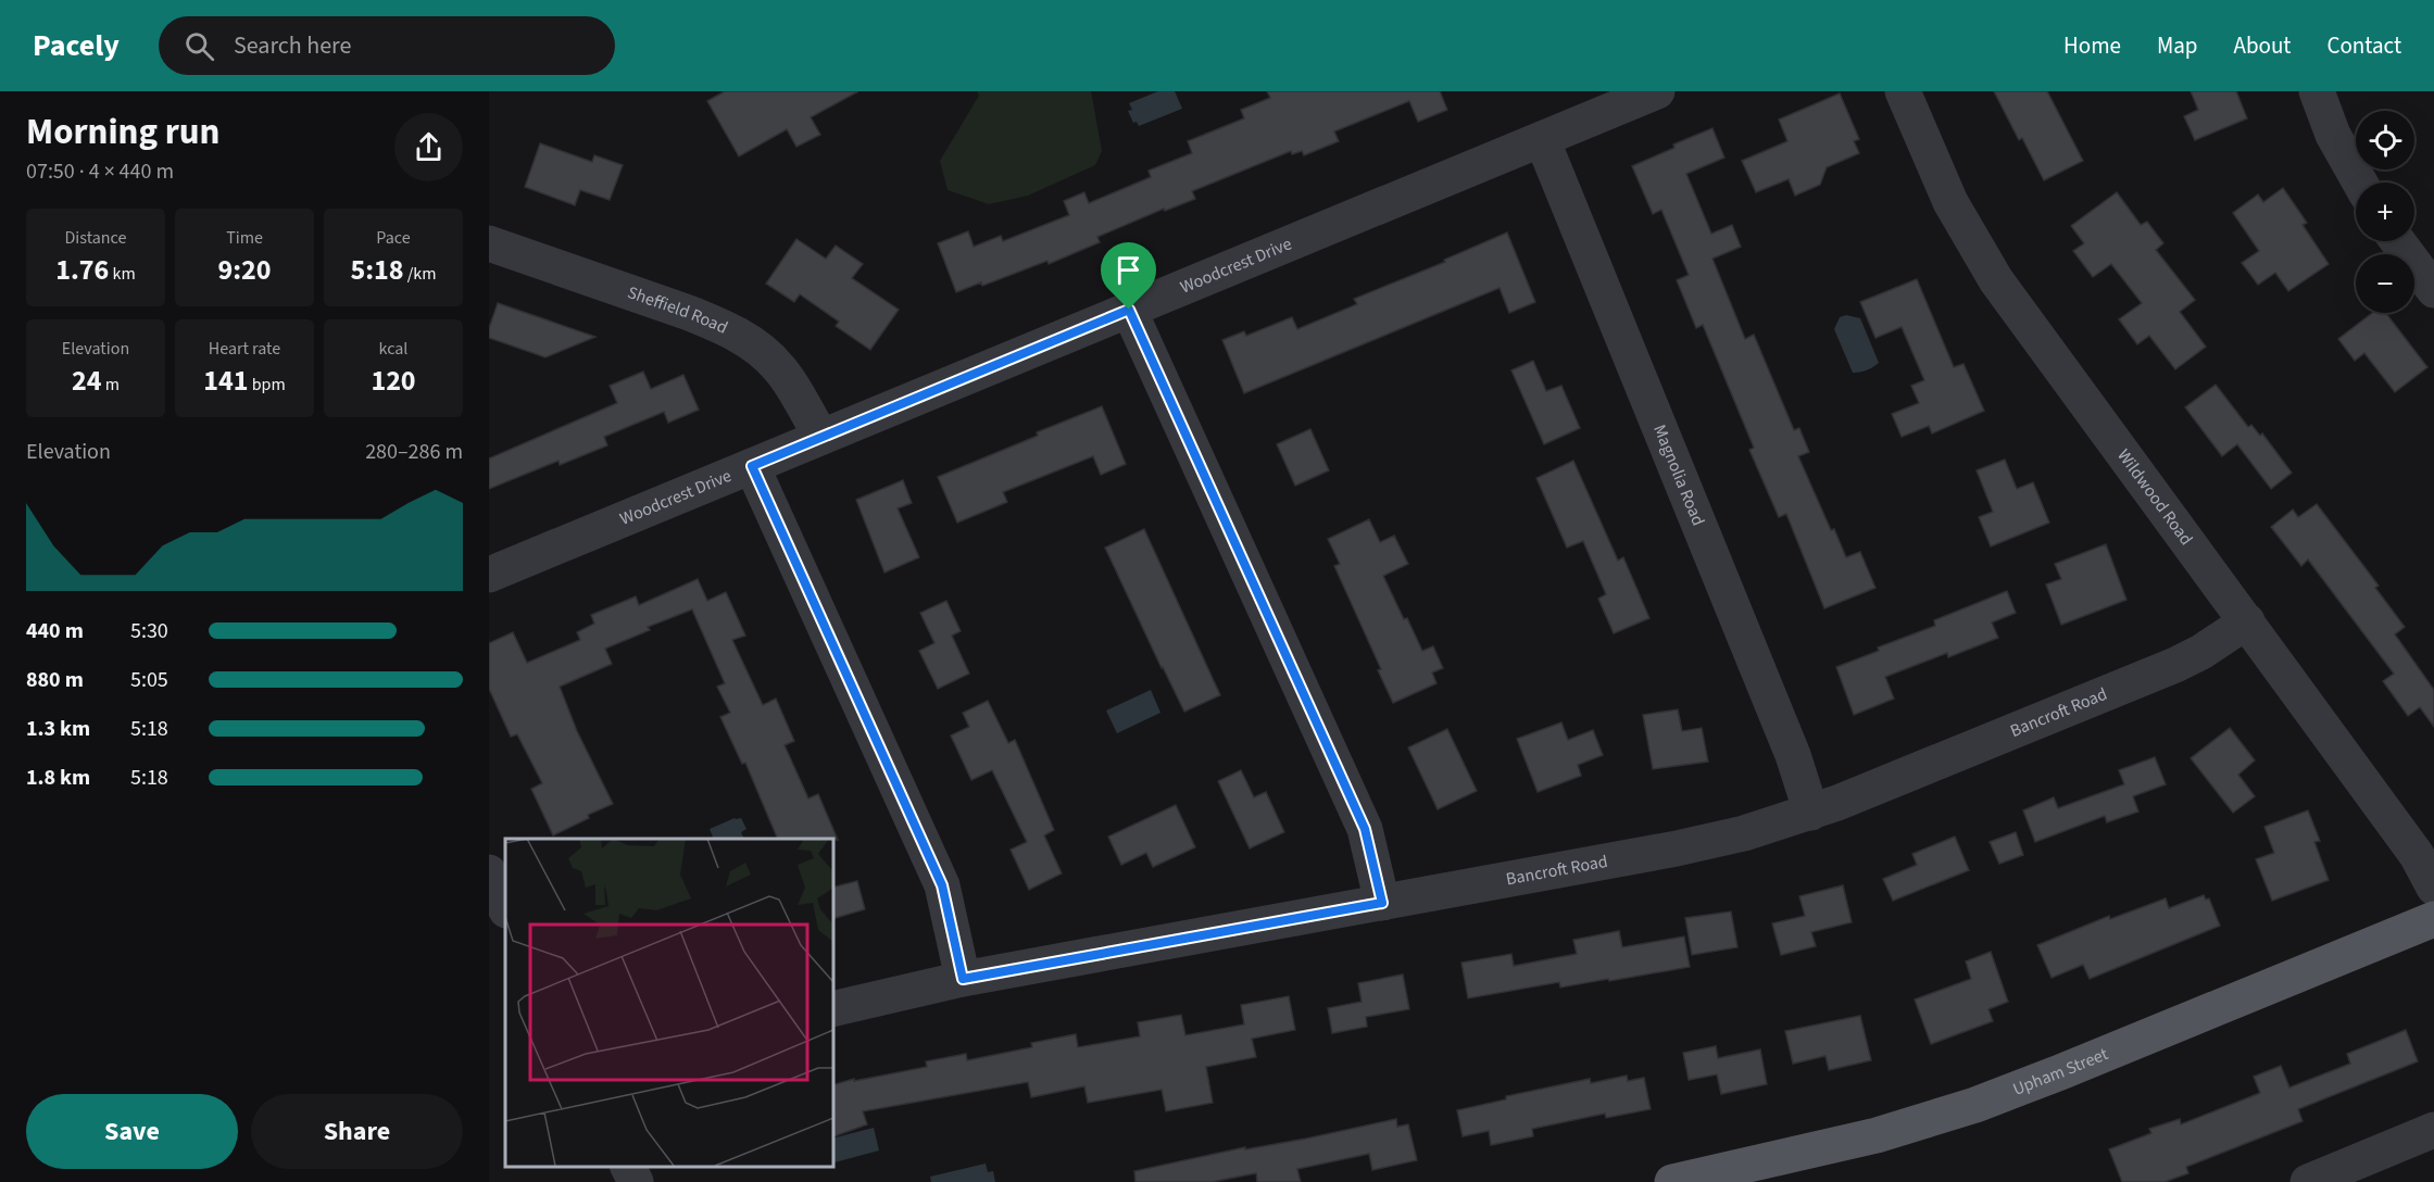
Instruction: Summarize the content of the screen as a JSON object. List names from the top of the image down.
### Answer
{
  "streets": {
    "main road": ["Upham Street"],
    "street": [
      "Woodcrest Drive",
      "Sheffield Road",
      "Magnolia Road",
      "Wildwood Road",
      "Bancroft Road"
    ]
  },
  "crossings": [
    ["Woodcrest Drive", "Sheffield Road"],
    ["Woodcrest Drive", "Magnolia Road"],
    ["Magnolia Road", "Bancroft Road"],
    ["Wildwood Road", "Bancroft Road"]
  ],
  "page": {
    "header": "Pacely",
    "search": "Search here",
    "nav": [
      "Home",
      "Map",
      "About",
      "Contact"
    ],
    "heading": ["Morning run", "07:50 · 4 × 440 m"],
    "map_buttons": ["+", "−"],
    "stats": [
      ["Distance", "1.76 km"],
      ["Time", "9:20"],
      ["Pace", "5:18 /km"],
      ["Elevation", "24 m"],
      ["Heart rate", "141 bpm"],
      ["kcal", "120"]
    ],
    "chart": ["Elevation", "280–286 m"],
    "list": [
      {
        "name": "440 m",
        "note": "5:30"
      },
      {
        "name": "880 m",
        "note": "5:05"
      },
      {
        "name": "1.3 km",
        "note": "5:18"
      },
      {
        "name": "1.8 km",
        "note": "5:18"
      }
    ],
    "buttons": ["Save", "Share"]
  }
}
